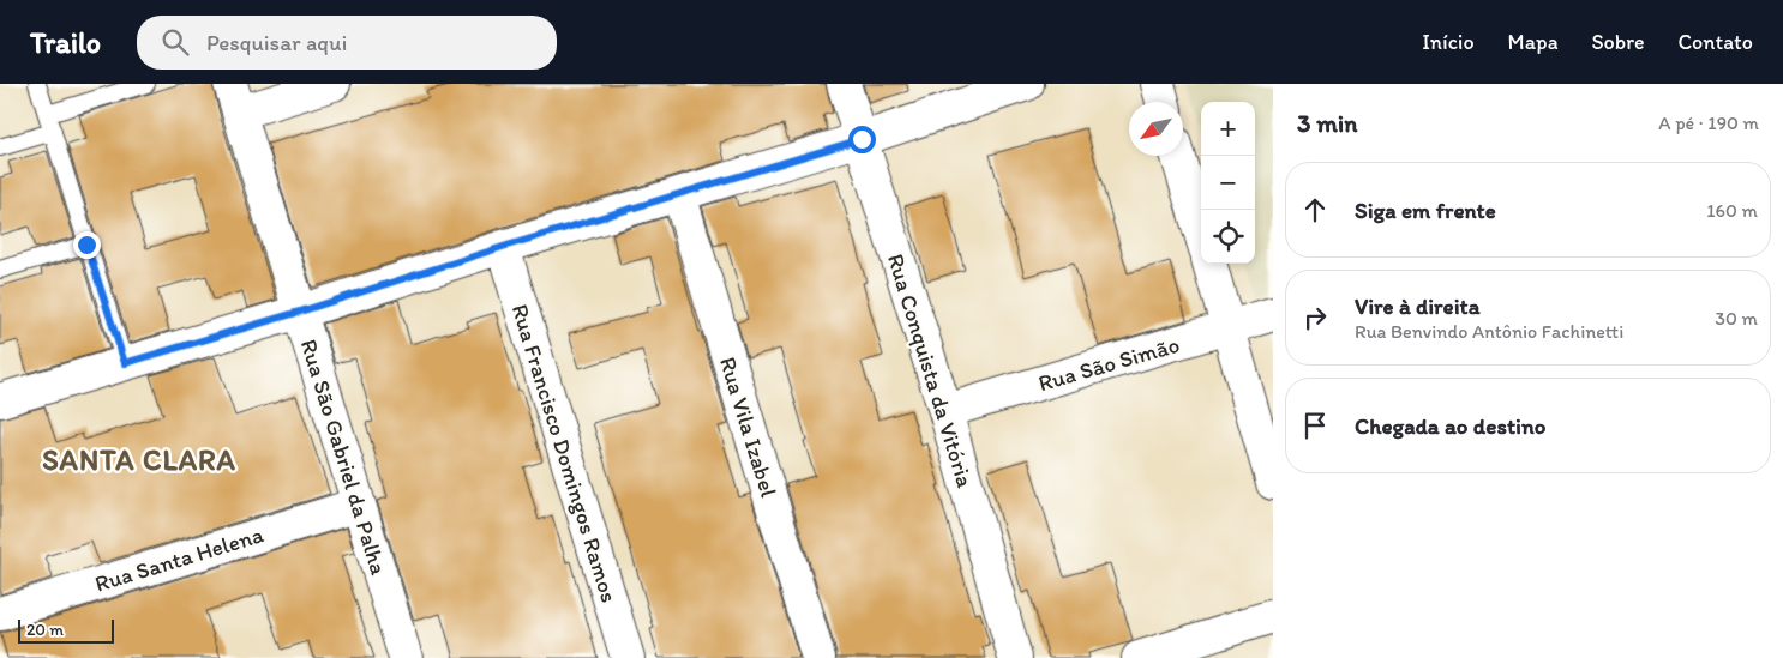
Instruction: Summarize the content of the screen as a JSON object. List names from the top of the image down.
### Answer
{
  "streets": {
    "street": [
      "Rua São Simão",
      "Rua Conquista da Vitória",
      "Rua Vila Izabel",
      "Rua Francisco Domingos Ramos",
      "Rua São Gabriel da Palha",
      "Rua Santa Helena"
    ]
  },
  "crossings": [
    ["Rua São Simão", "Rua Conquista da Vitória"],
    ["Rua São Gabriel da Palha", "Rua Santa Helena"]
  ],
  "districts": ["SANTA CLARA"],
  "scale_bar": "20 m",
  "north": "bottom left",
  "page": {
    "header": "Trailo",
    "search": "Pesquisar aqui",
    "nav": [
      "Início",
      "Mapa",
      "Sobre",
      "Contato"
    ],
    "heading": ["3 min", "A pé · 190 m"],
    "map_buttons": ["+", "−"],
    "list": [
      ["Siga em frente", "160 m"],
      ["Vire à direita", "Rua Benvindo Antônio Fachinetti", "30 m"],
      "Chegada ao destino"
    ],
    "scale": "20 m"
  }
}
